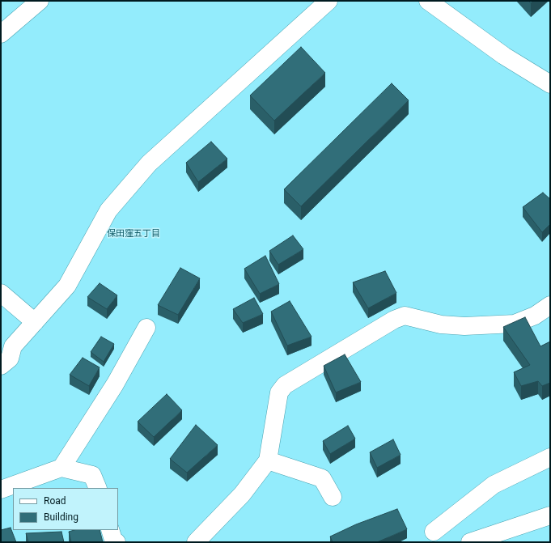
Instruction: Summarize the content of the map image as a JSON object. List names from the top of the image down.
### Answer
{
  "districts": ["保田窪五丁目"],
  "legend": ["Road", "Building"]
}
